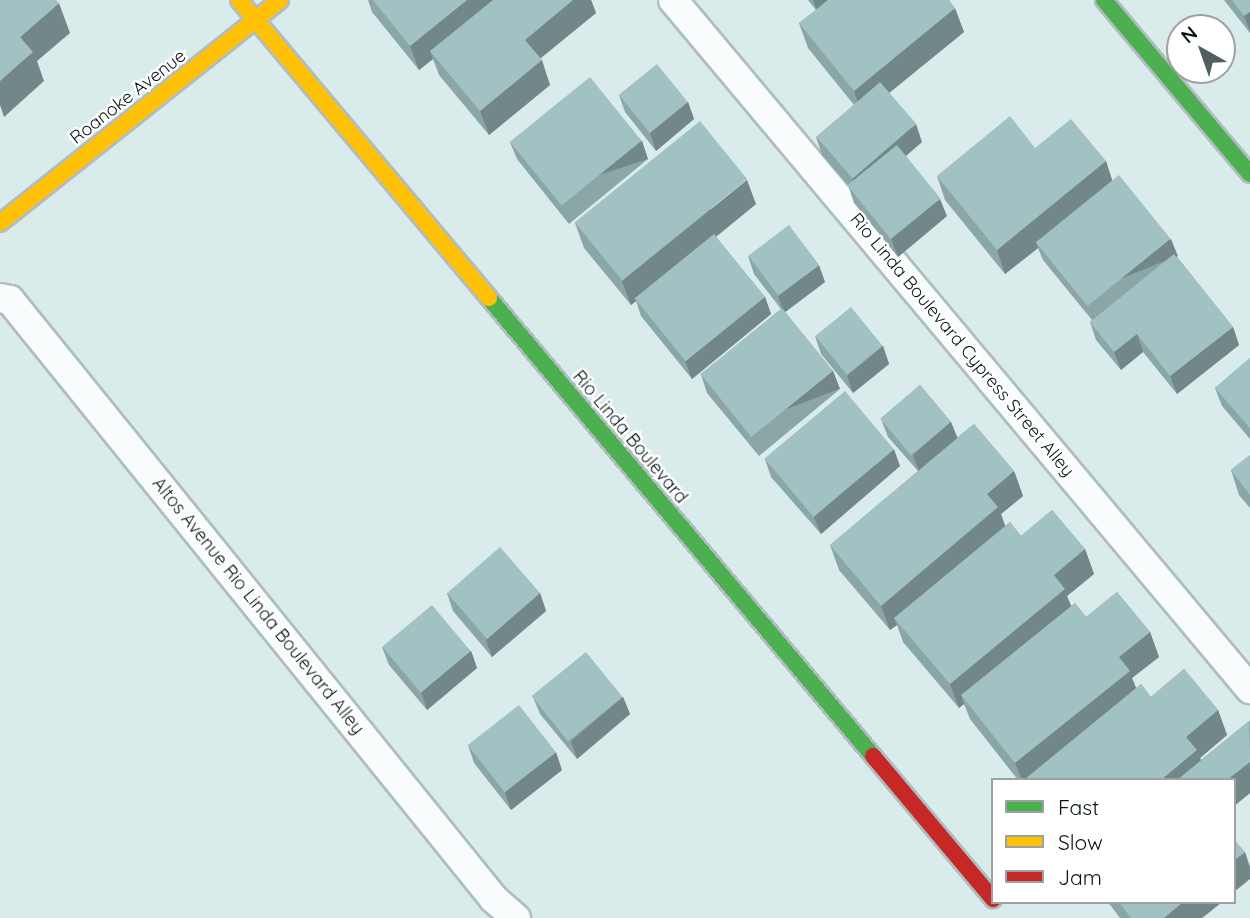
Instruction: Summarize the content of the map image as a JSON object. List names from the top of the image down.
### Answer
{
  "streets": {
    "main road": ["Roanoke Avenue", "Rio Linda Boulevard"],
    "lane": ["Rio Linda Boulevard Cypress Street Alley", "Altos Avenue Rio Linda Boulevard Alley"]
  },
  "crossings": [
    ["Roanoke Avenue", "Rio Linda Boulevard"]
  ],
  "legend": ["Fast", "Slow", "Jam"],
  "north": "top left"
}
